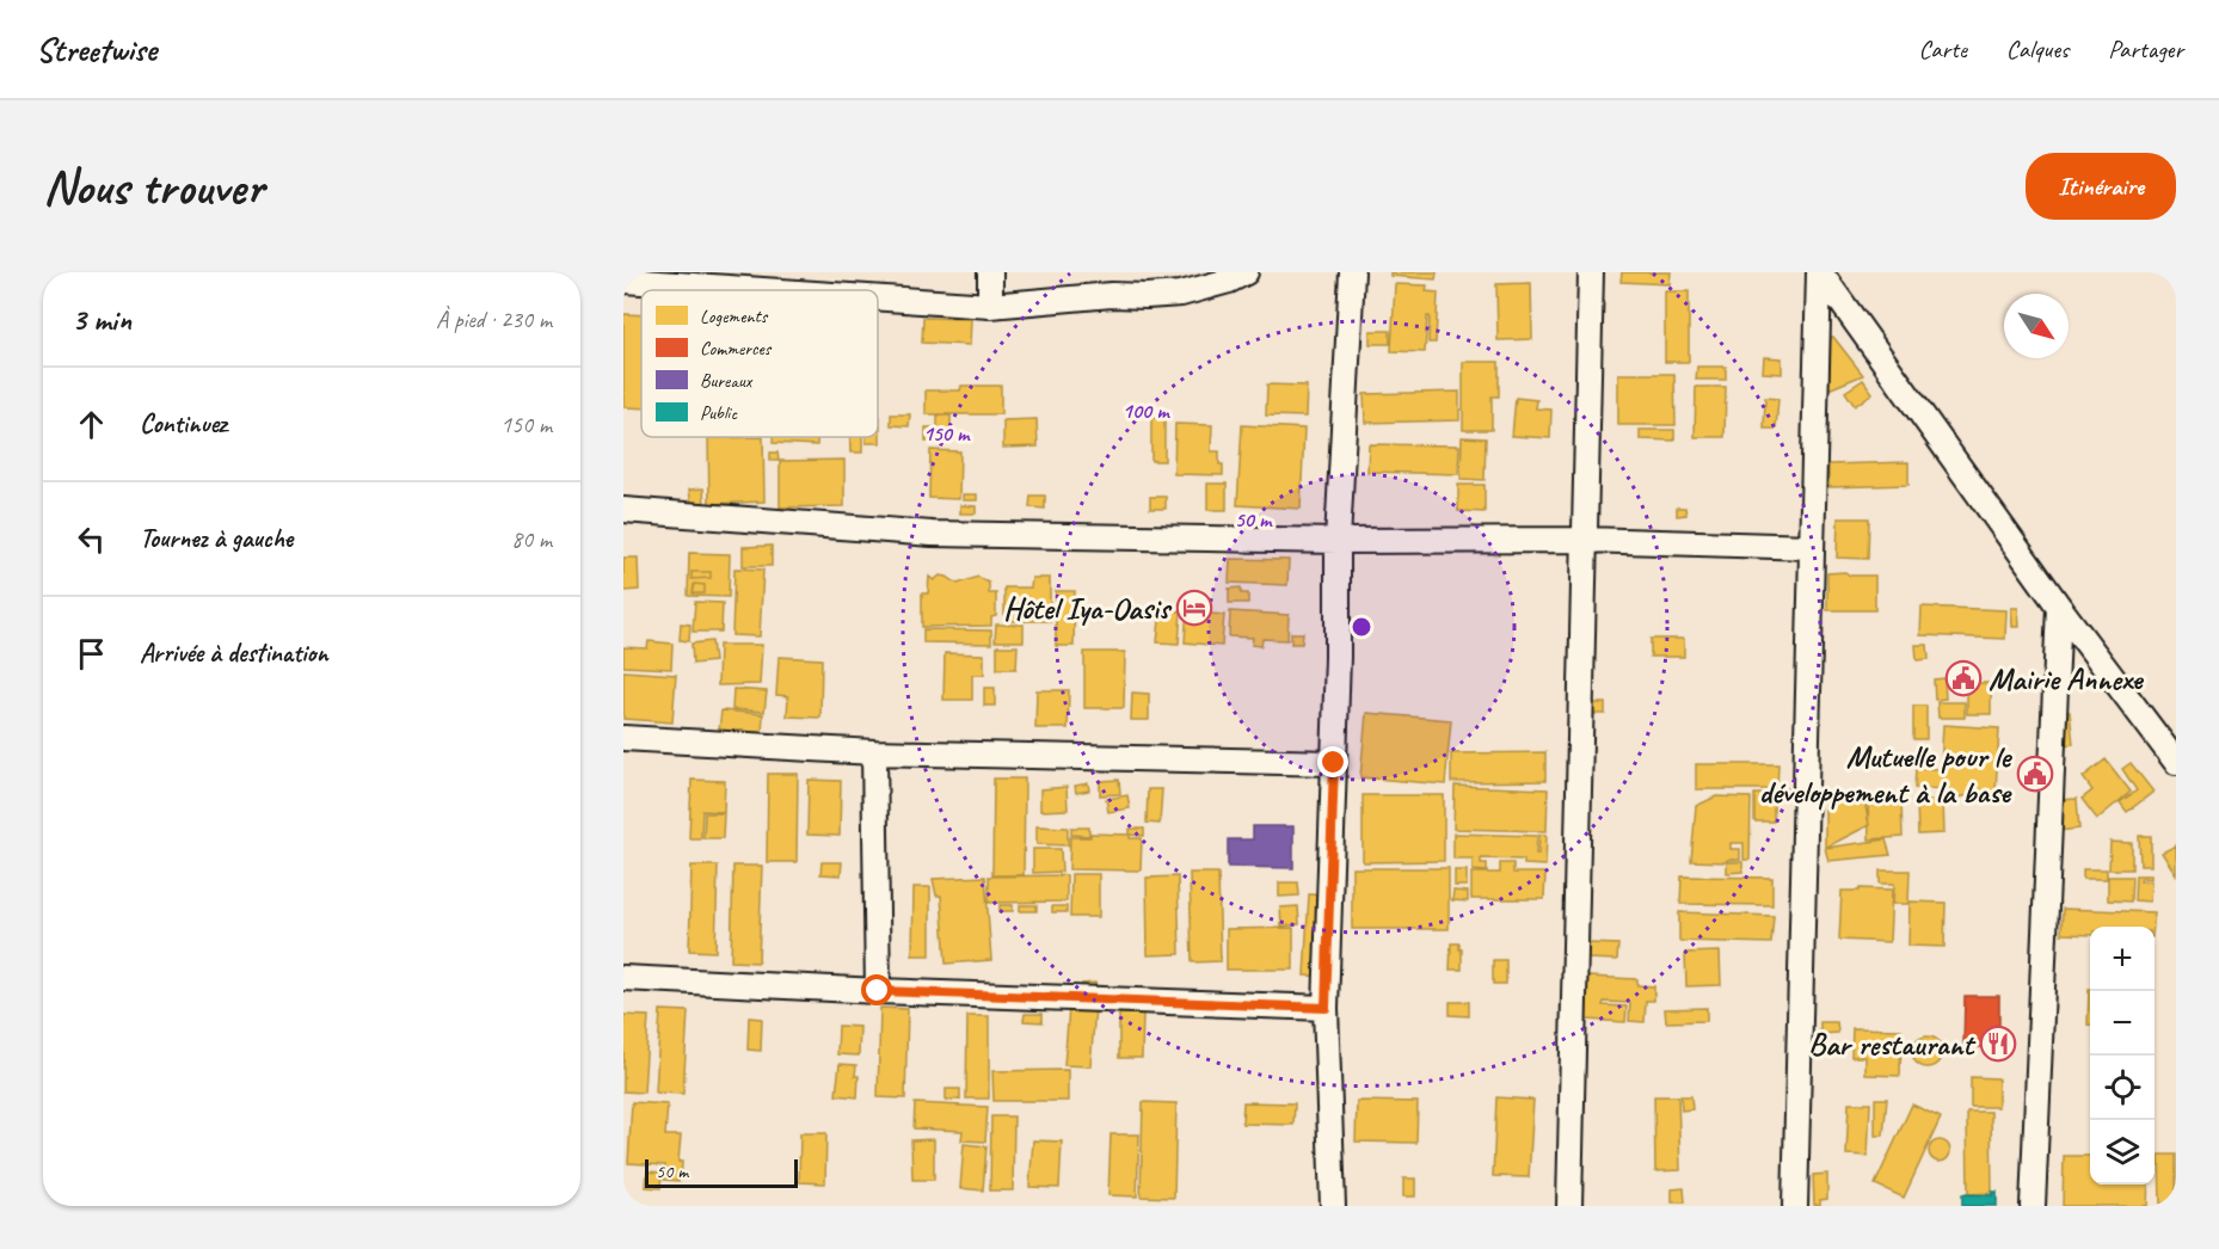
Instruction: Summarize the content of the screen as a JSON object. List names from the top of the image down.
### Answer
{
  "places": {
    "hotel": ["Hôtel Iya-Oasis"],
    "public building": ["Mairie Annexe", "Mutuelle pour le développement à la base"],
    "restaurant": ["Bar restaurant"]
  },
  "legend": [
    "Logements",
    "Commerces",
    "Bureaux",
    "Public"
  ],
  "scale_bar": "50 m",
  "north": "bottom right",
  "page": {
    "header": "Streetwise",
    "nav": ["Carte", "Calques", "Partager"],
    "buttons": "Itinéraire",
    "title": "Nous trouver",
    "heading": ["3 min", "À pied · 230 m"],
    "list": [
      ["Continuez", "150 m"],
      ["Tournez à gauche", "80 m"],
      "Arrivée à destination"
    ],
    "map_buttons": ["+", "−"],
    "scale": "50 m"
  },
  "rings": ["100 m", "150 m", "50 m"]
}
